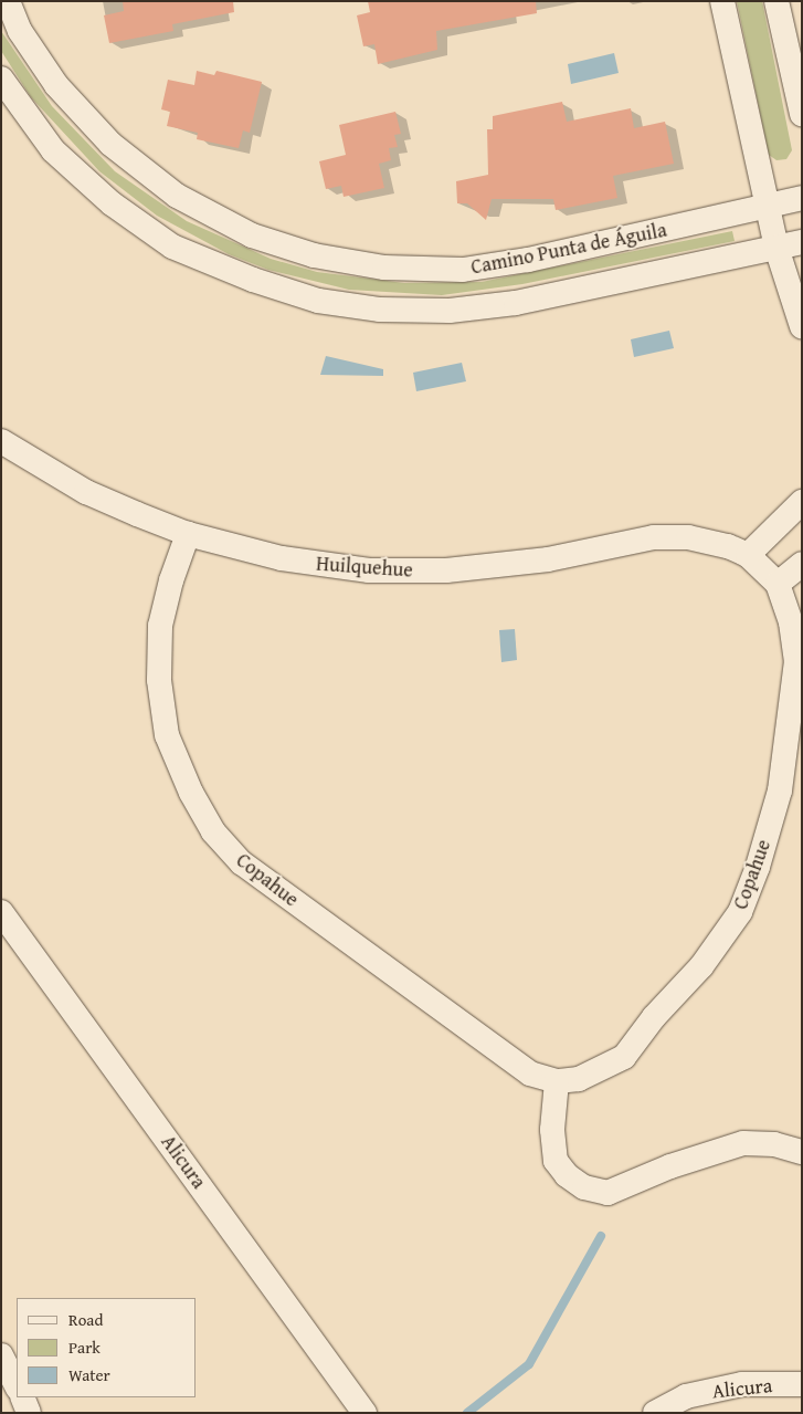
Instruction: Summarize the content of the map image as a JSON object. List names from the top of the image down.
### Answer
{
  "streets": {
    "street": [
      "Camino Punta de Águila",
      "Huilquehue",
      "Copahue",
      "Alicura"
    ]
  },
  "crossings": [
    ["Huilquehue", "Copahue"]
  ],
  "legend": ["Road", "Park", "Water"]
}
